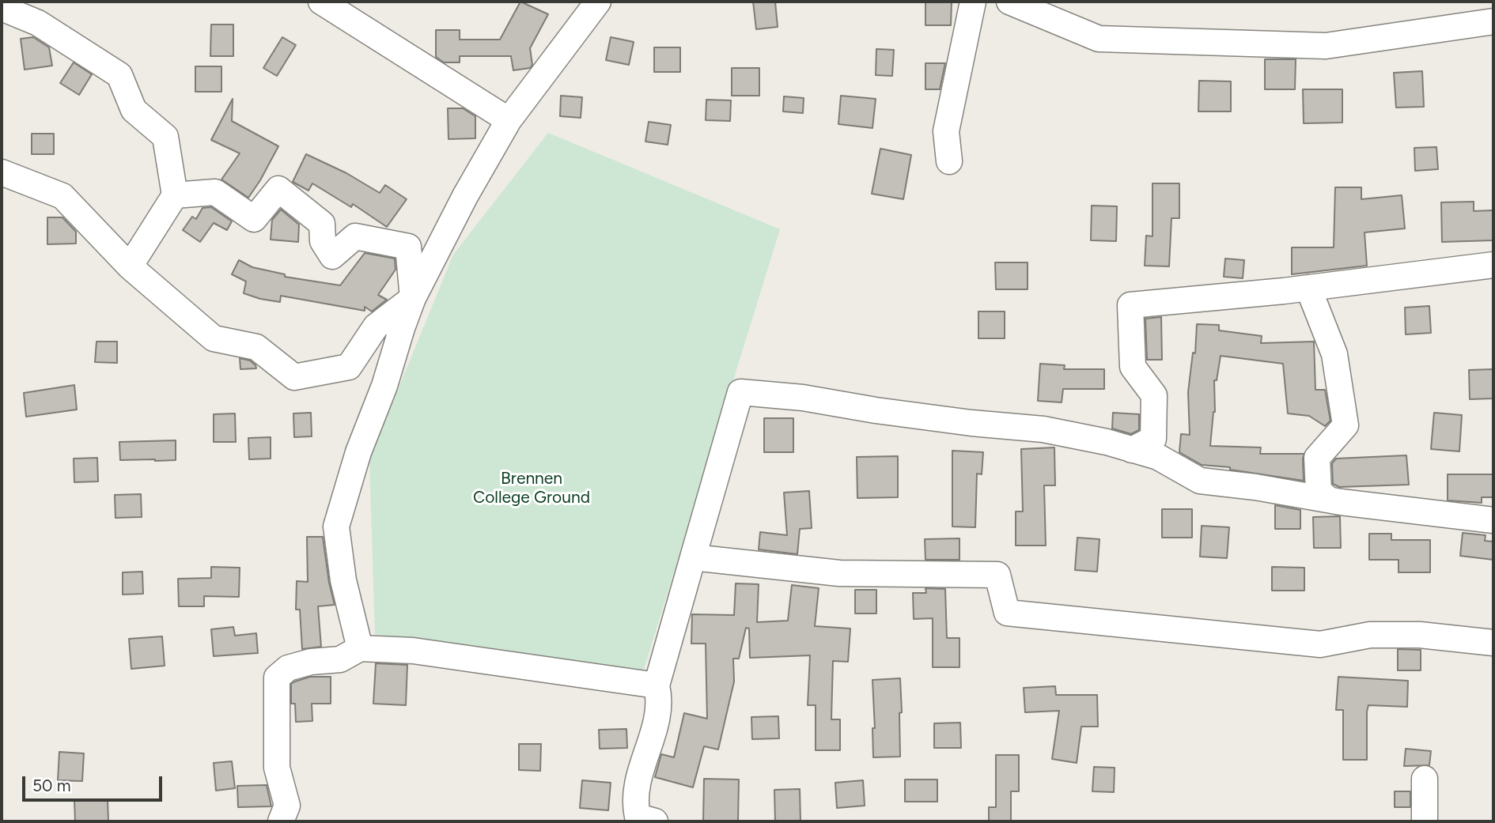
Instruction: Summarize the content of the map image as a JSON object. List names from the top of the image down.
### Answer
{
  "parks": ["Brennen College Ground"],
  "scale_bar": "50 m"
}
